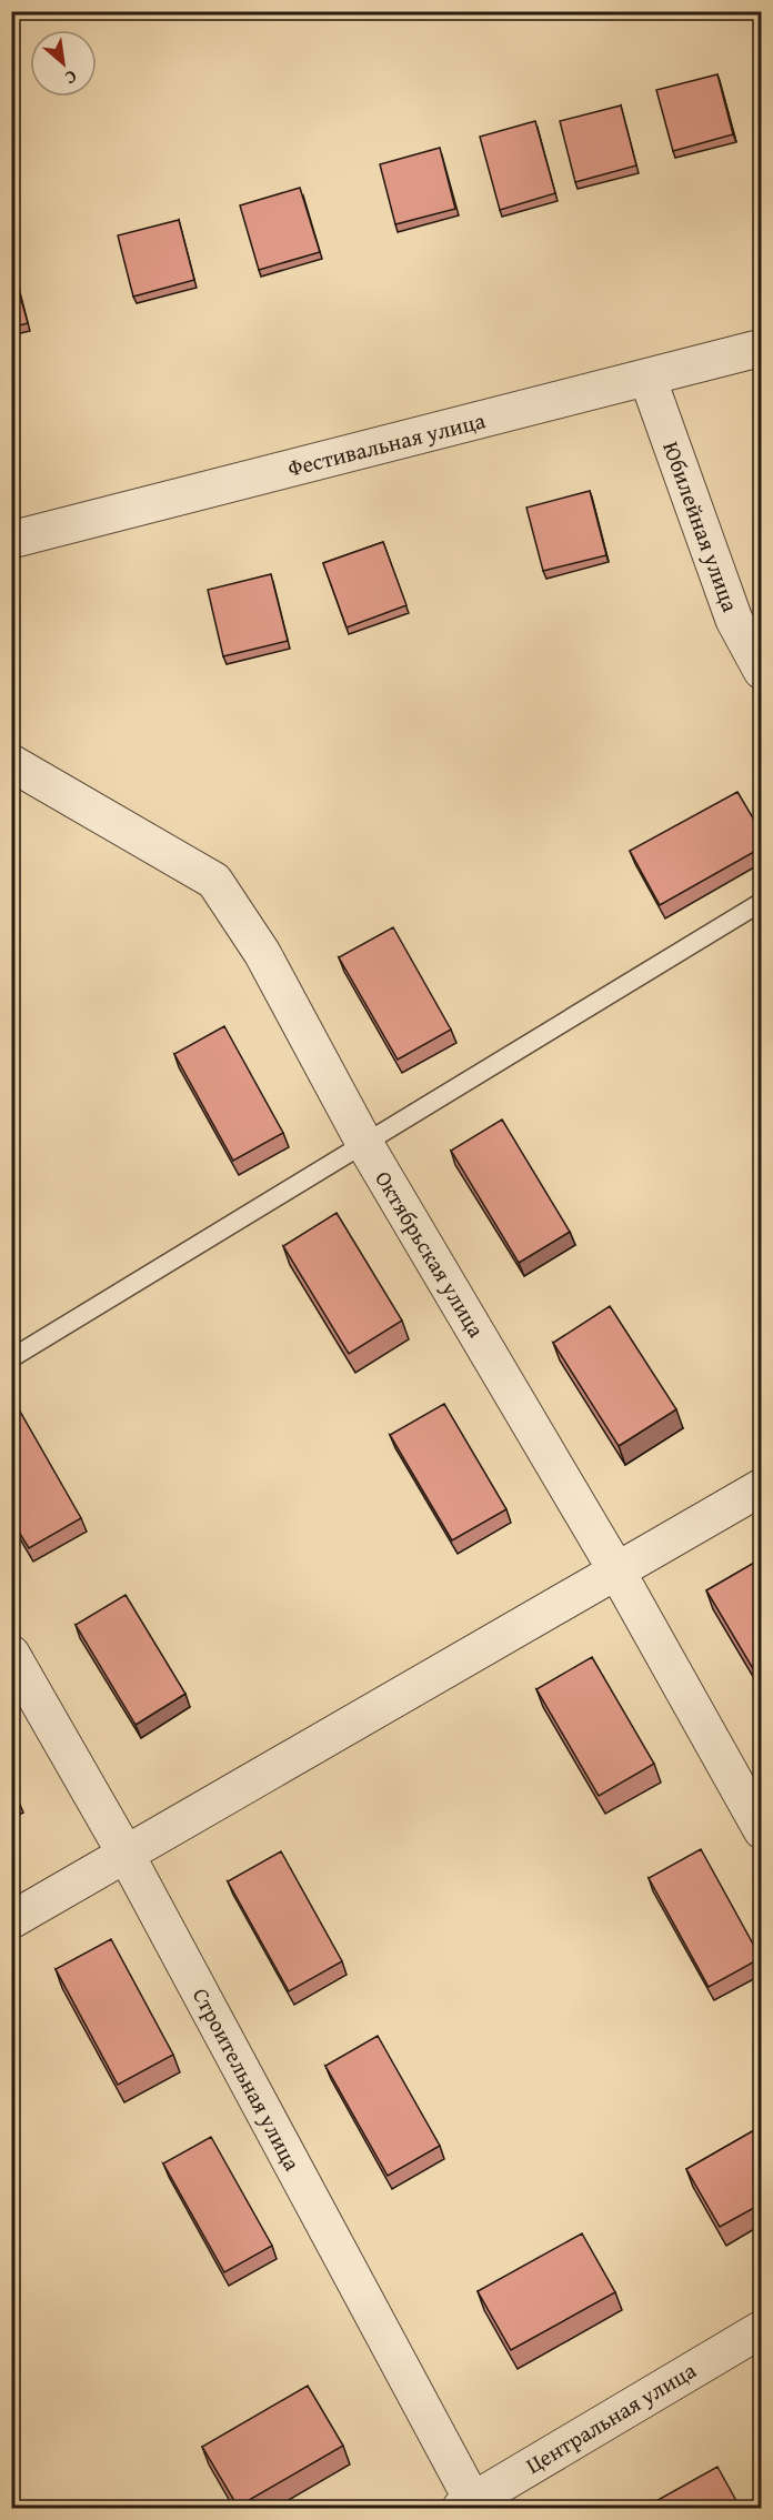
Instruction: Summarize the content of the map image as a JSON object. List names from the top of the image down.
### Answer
{
  "streets": {
    "street": [
      "Фестивальная улица",
      "Юбилейная улица",
      "Октябрьская улица",
      "Строительная улица",
      "Центральная улица"
    ]
  },
  "crossings": [
    ["Фестивальная улица", "Юбилейная улица"],
    ["Строительная улица", "Центральная улица"]
  ],
  "north": "bottom right"
}
